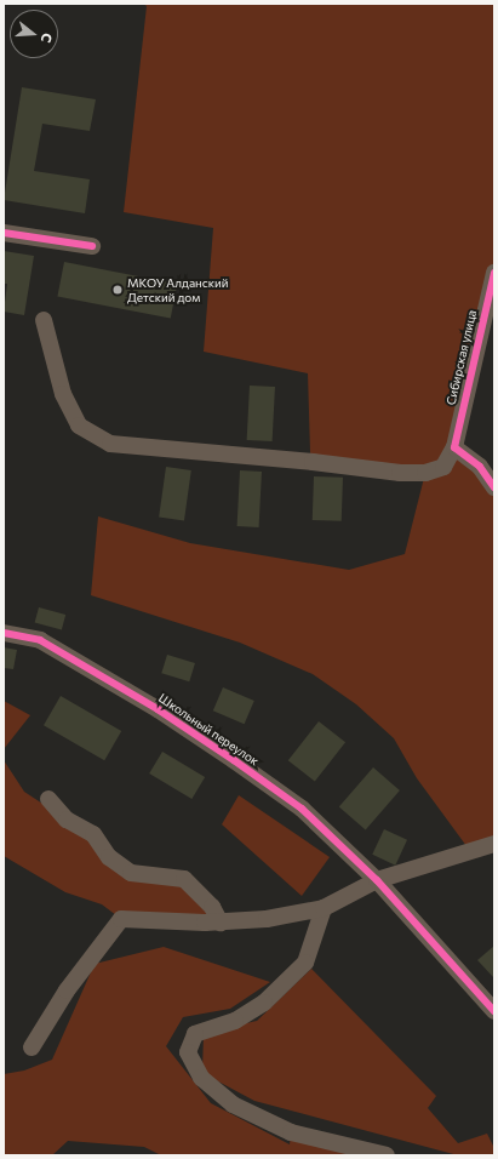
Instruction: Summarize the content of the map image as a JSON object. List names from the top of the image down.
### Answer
{
  "streets": {
    "street": ["Сибирская улица", "Школьный переулок"]
  },
  "places": ["МКОУ Алданский Детский дом"],
  "north": "right"
}
